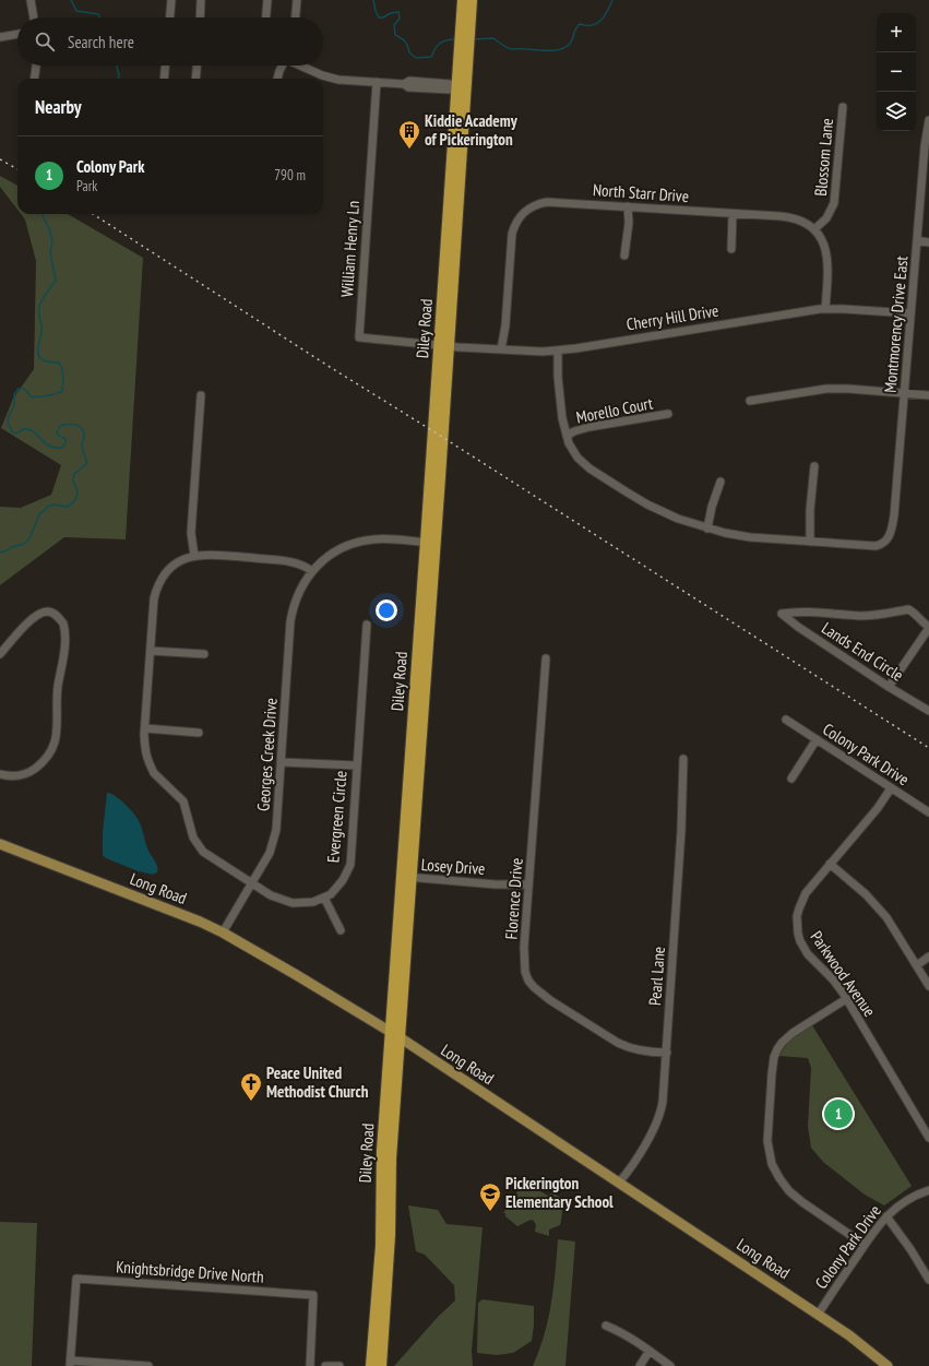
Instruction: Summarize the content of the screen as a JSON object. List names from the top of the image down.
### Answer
{
  "streets": {
    "highway": ["Diley Road"],
    "main road": ["Long Road"],
    "street": [
      "Blossom Lane",
      "North Starr Drive",
      "William Henry Ln",
      "Cherry Hill Drive",
      "Montmorency Drive East",
      "Morello Court",
      "Lands End Circle",
      "Georges Creek Drive",
      "Colony Park Drive",
      "Evergreen Circle",
      "Losey Drive",
      "Florence Drive",
      "Parkwood Avenue",
      "Pearl Lane",
      "Knightsbridge Drive North"
    ]
  },
  "crossings": [
    ["Blossom Lane", "North Starr Drive"],
    ["North Starr Drive", "Cherry Hill Drive"],
    ["William Henry Ln", "Cherry Hill Drive"],
    ["William Henry Ln", "Diley Road"],
    ["Cherry Hill Drive", "Montmorency Drive East"],
    ["Cherry Hill Drive", "Diley Road"],
    ["Diley Road", "Losey Drive"],
    ["Diley Road", "Long Road"],
    ["Georges Creek Drive", "Evergreen Circle"],
    ["Georges Creek Drive", "Long Road"],
    ["Colony Park Drive", "Long Road"],
    ["Colony Park Drive", "Parkwood Avenue"],
    ["Losey Drive", "Florence Drive"],
    ["Long Road", "Pearl Lane"],
    ["Florence Drive", "Pearl Lane"]
  ],
  "places": {
    "building": ["Kiddie Academy of Pickerington"],
    "church": ["Peace United Methodist Church"],
    "school or university": ["Pickerington Elementary School"]
  },
  "page": {
    "map_buttons": ["+", "−"],
    "search": "Search here",
    "heading": "Nearby",
    "list": [
      {
        "mark": "1",
        "name": "Colony Park",
        "note": "Park",
        "value": "790 m"
      }
    ],
    "pins": "1"
  }
}
